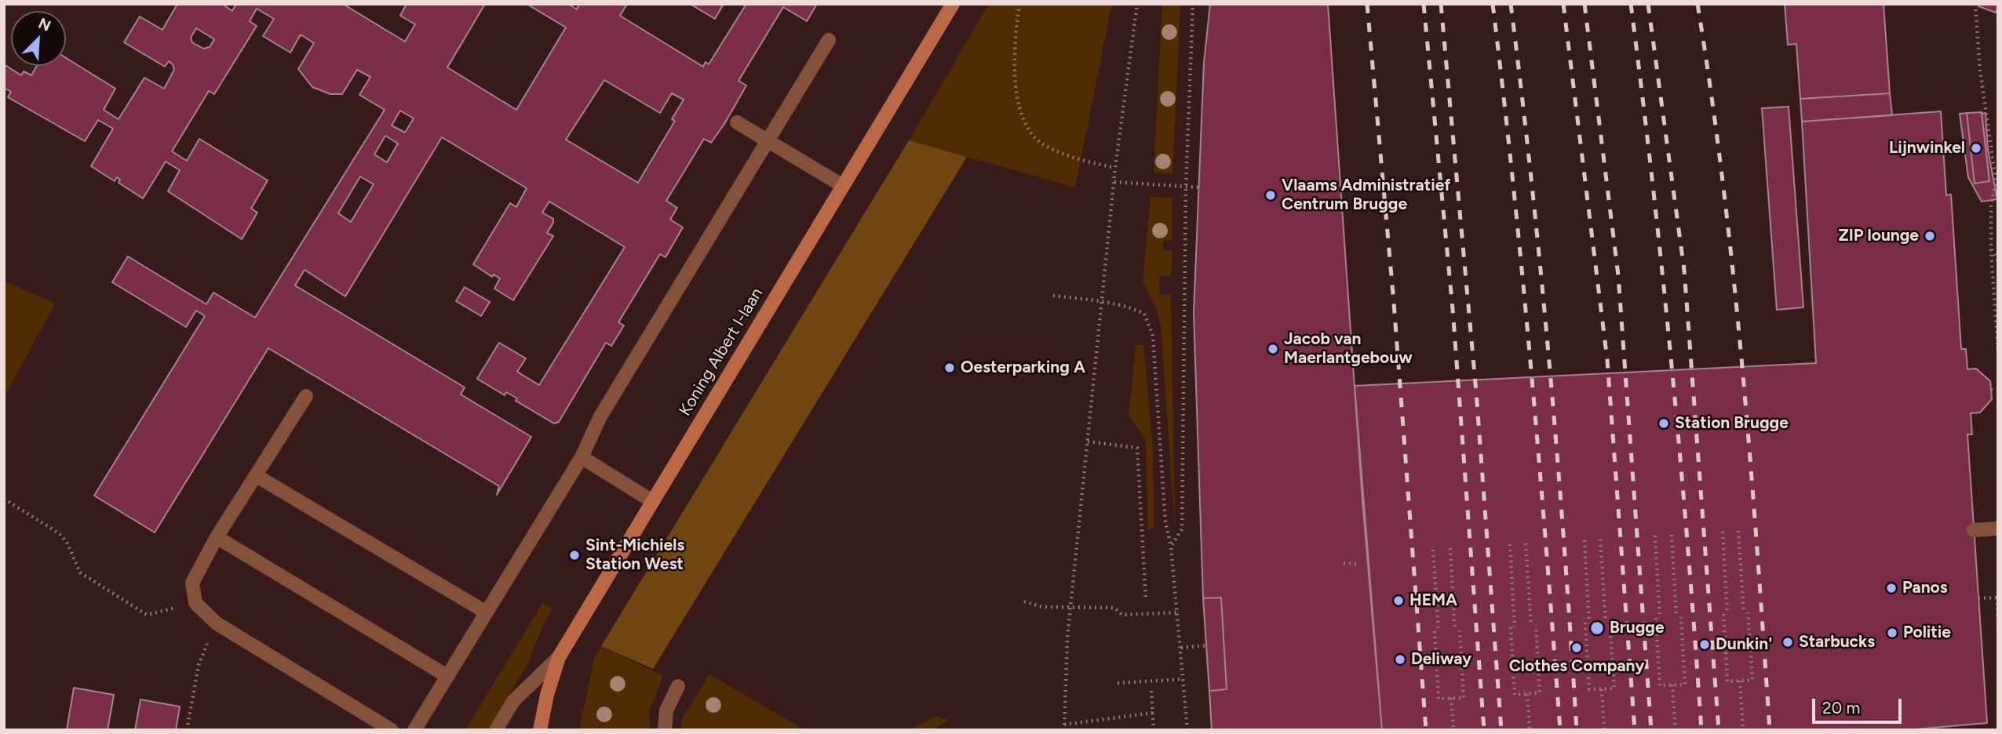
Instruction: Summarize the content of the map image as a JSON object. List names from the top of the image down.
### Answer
{
  "streets": {
    "main road": ["Koning Albert I-laan"]
  },
  "places": [
    "Lijnwinkel",
    "Vlaams Administratief Centrum Brugge",
    "ZIP lounge",
    "Jacob van Maerlantgebouw",
    "Oesterparking A",
    "Station Brugge",
    "Sint-Michiels Station West",
    "Panos",
    "HEMA",
    "Brugge",
    "Politie",
    "Starbucks",
    "Dunkin'",
    "Clothes Company",
    "Deliway"
  ],
  "scale_bar": "20 m",
  "north": "top right"
}
